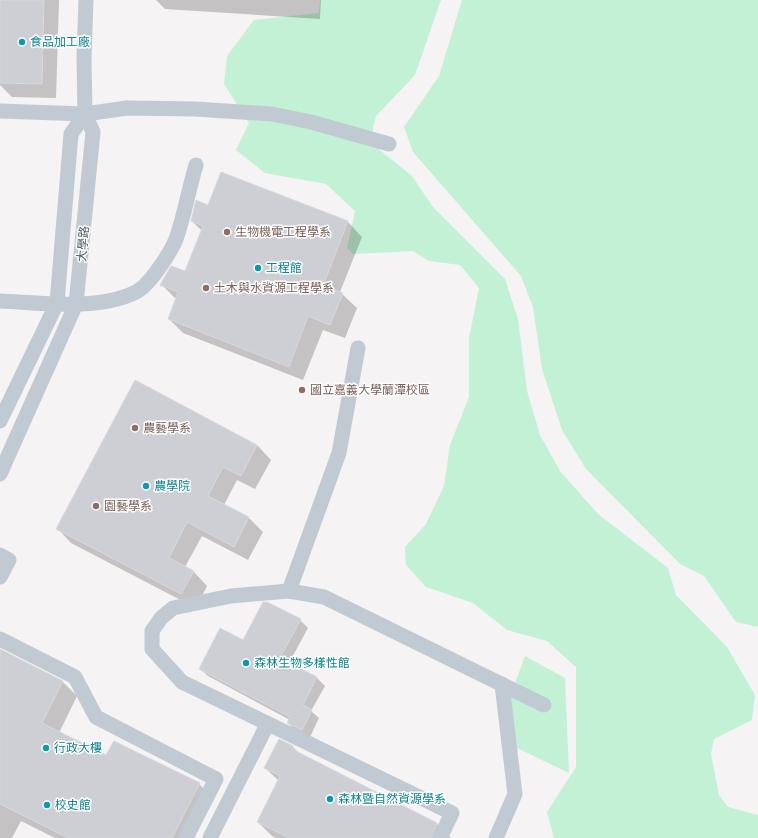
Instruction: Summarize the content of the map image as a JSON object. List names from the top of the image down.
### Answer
{
  "streets": {
    "street": ["大學路"]
  },
  "places": [
    "食品加工廠",
    "生物機電工程學系",
    "工程館",
    "土木與水資源工程學系",
    "國立嘉義大學蘭潭校區",
    "農藝學系",
    "農學院",
    "園藝學系",
    "森林生物多樣性館",
    "行政大樓",
    "森林暨自然資源學系",
    "校史館"
  ]
}
